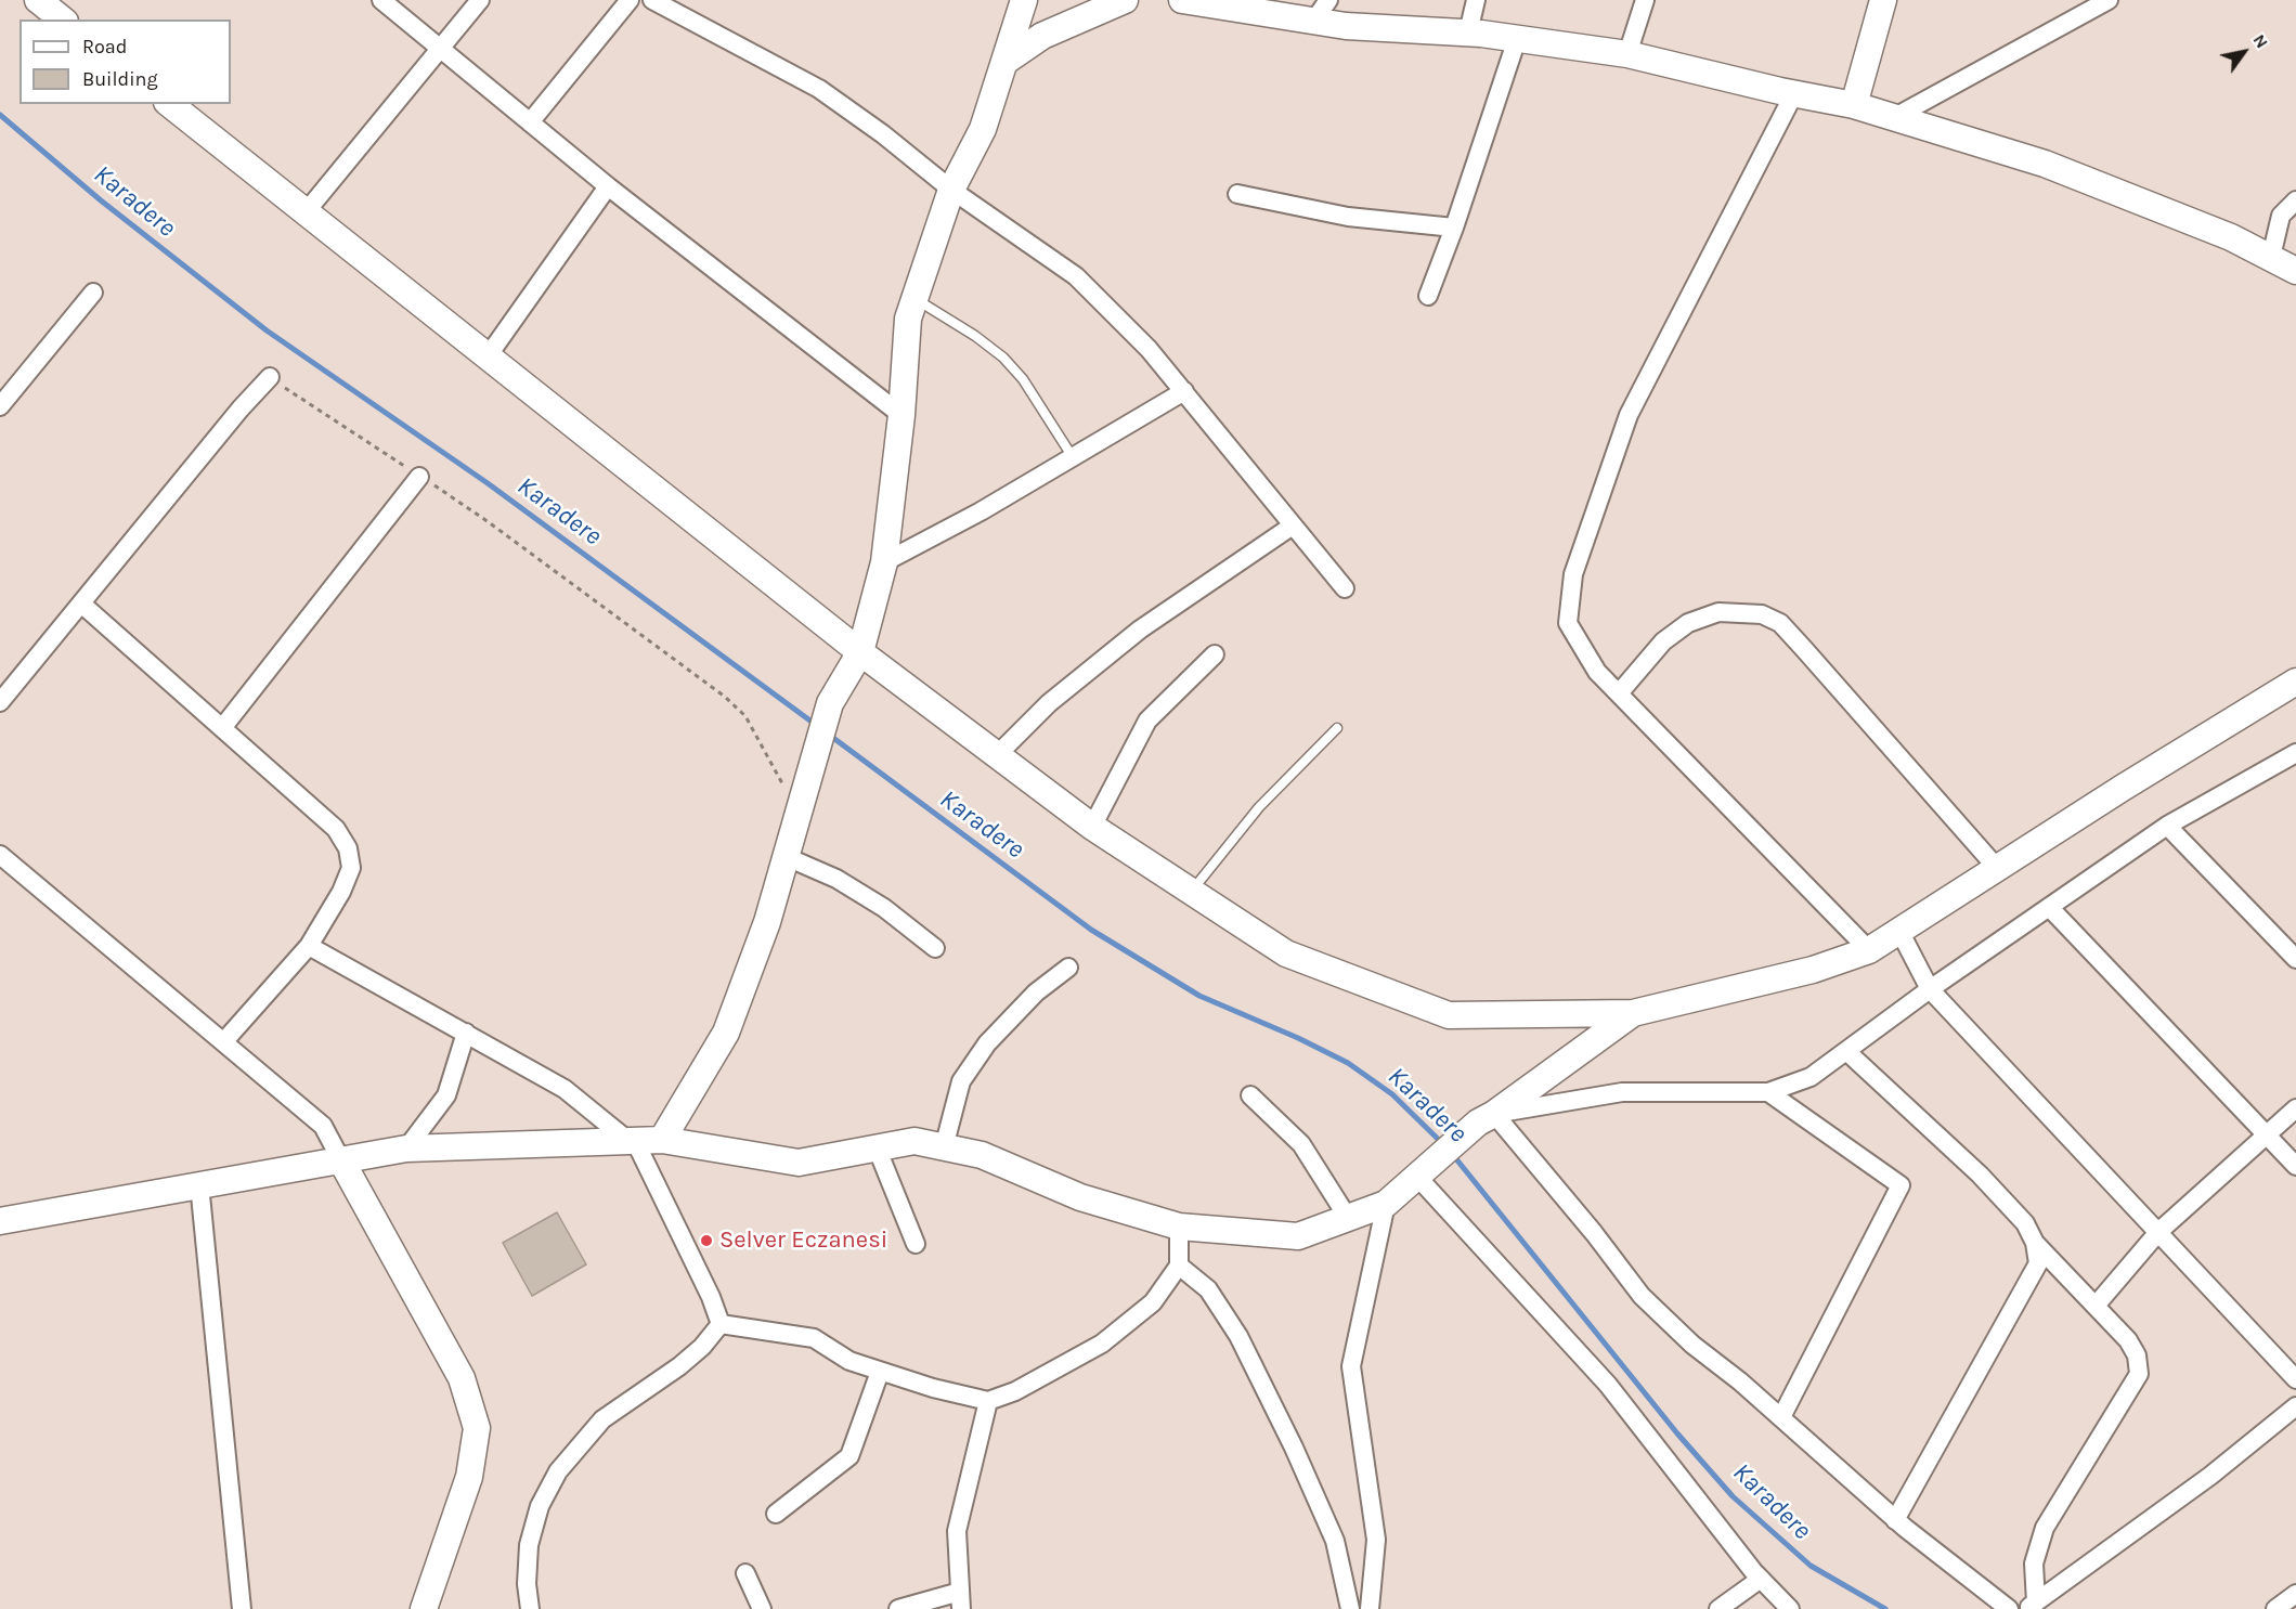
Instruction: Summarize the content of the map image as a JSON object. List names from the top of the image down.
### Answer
{
  "water": ["Karadere"],
  "places": ["Selver Eczanesi"],
  "legend": ["Road", "Building"],
  "north": "top right"
}
